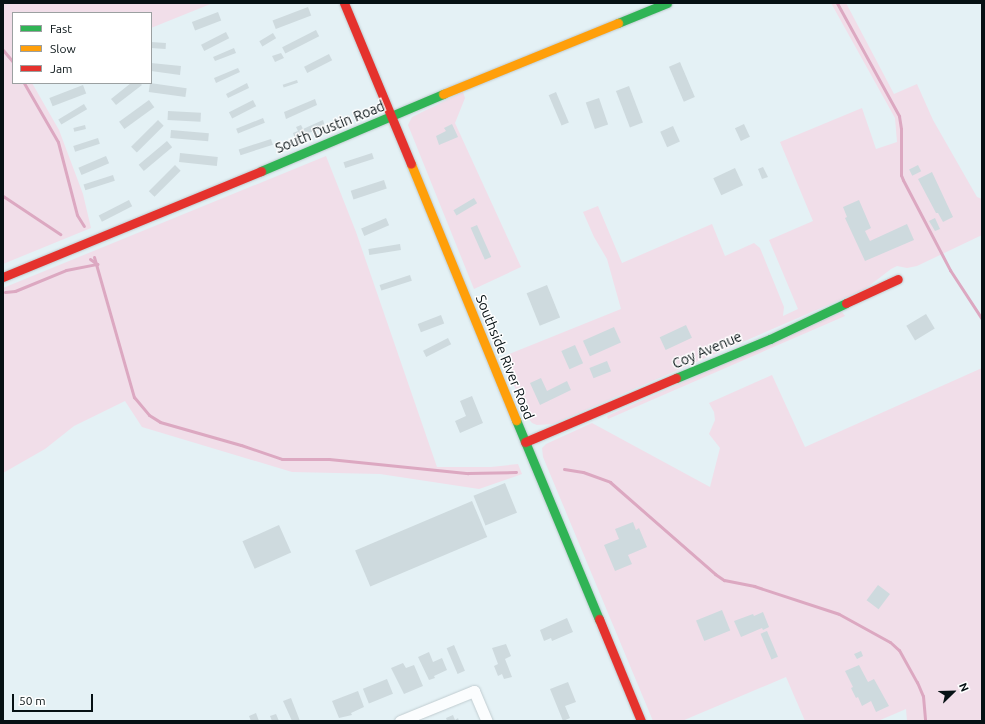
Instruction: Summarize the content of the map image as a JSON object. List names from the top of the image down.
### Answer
{
  "streets": {
    "street": ["South Dustin Road", "Coy Avenue", "Southside River Road"]
  },
  "crossings": [
    ["South Dustin Road", "Southside River Road"],
    ["Coy Avenue", "Southside River Road"]
  ],
  "legend": ["Fast", "Slow", "Jam"],
  "scale_bar": "50 m",
  "north": "top right"
}
